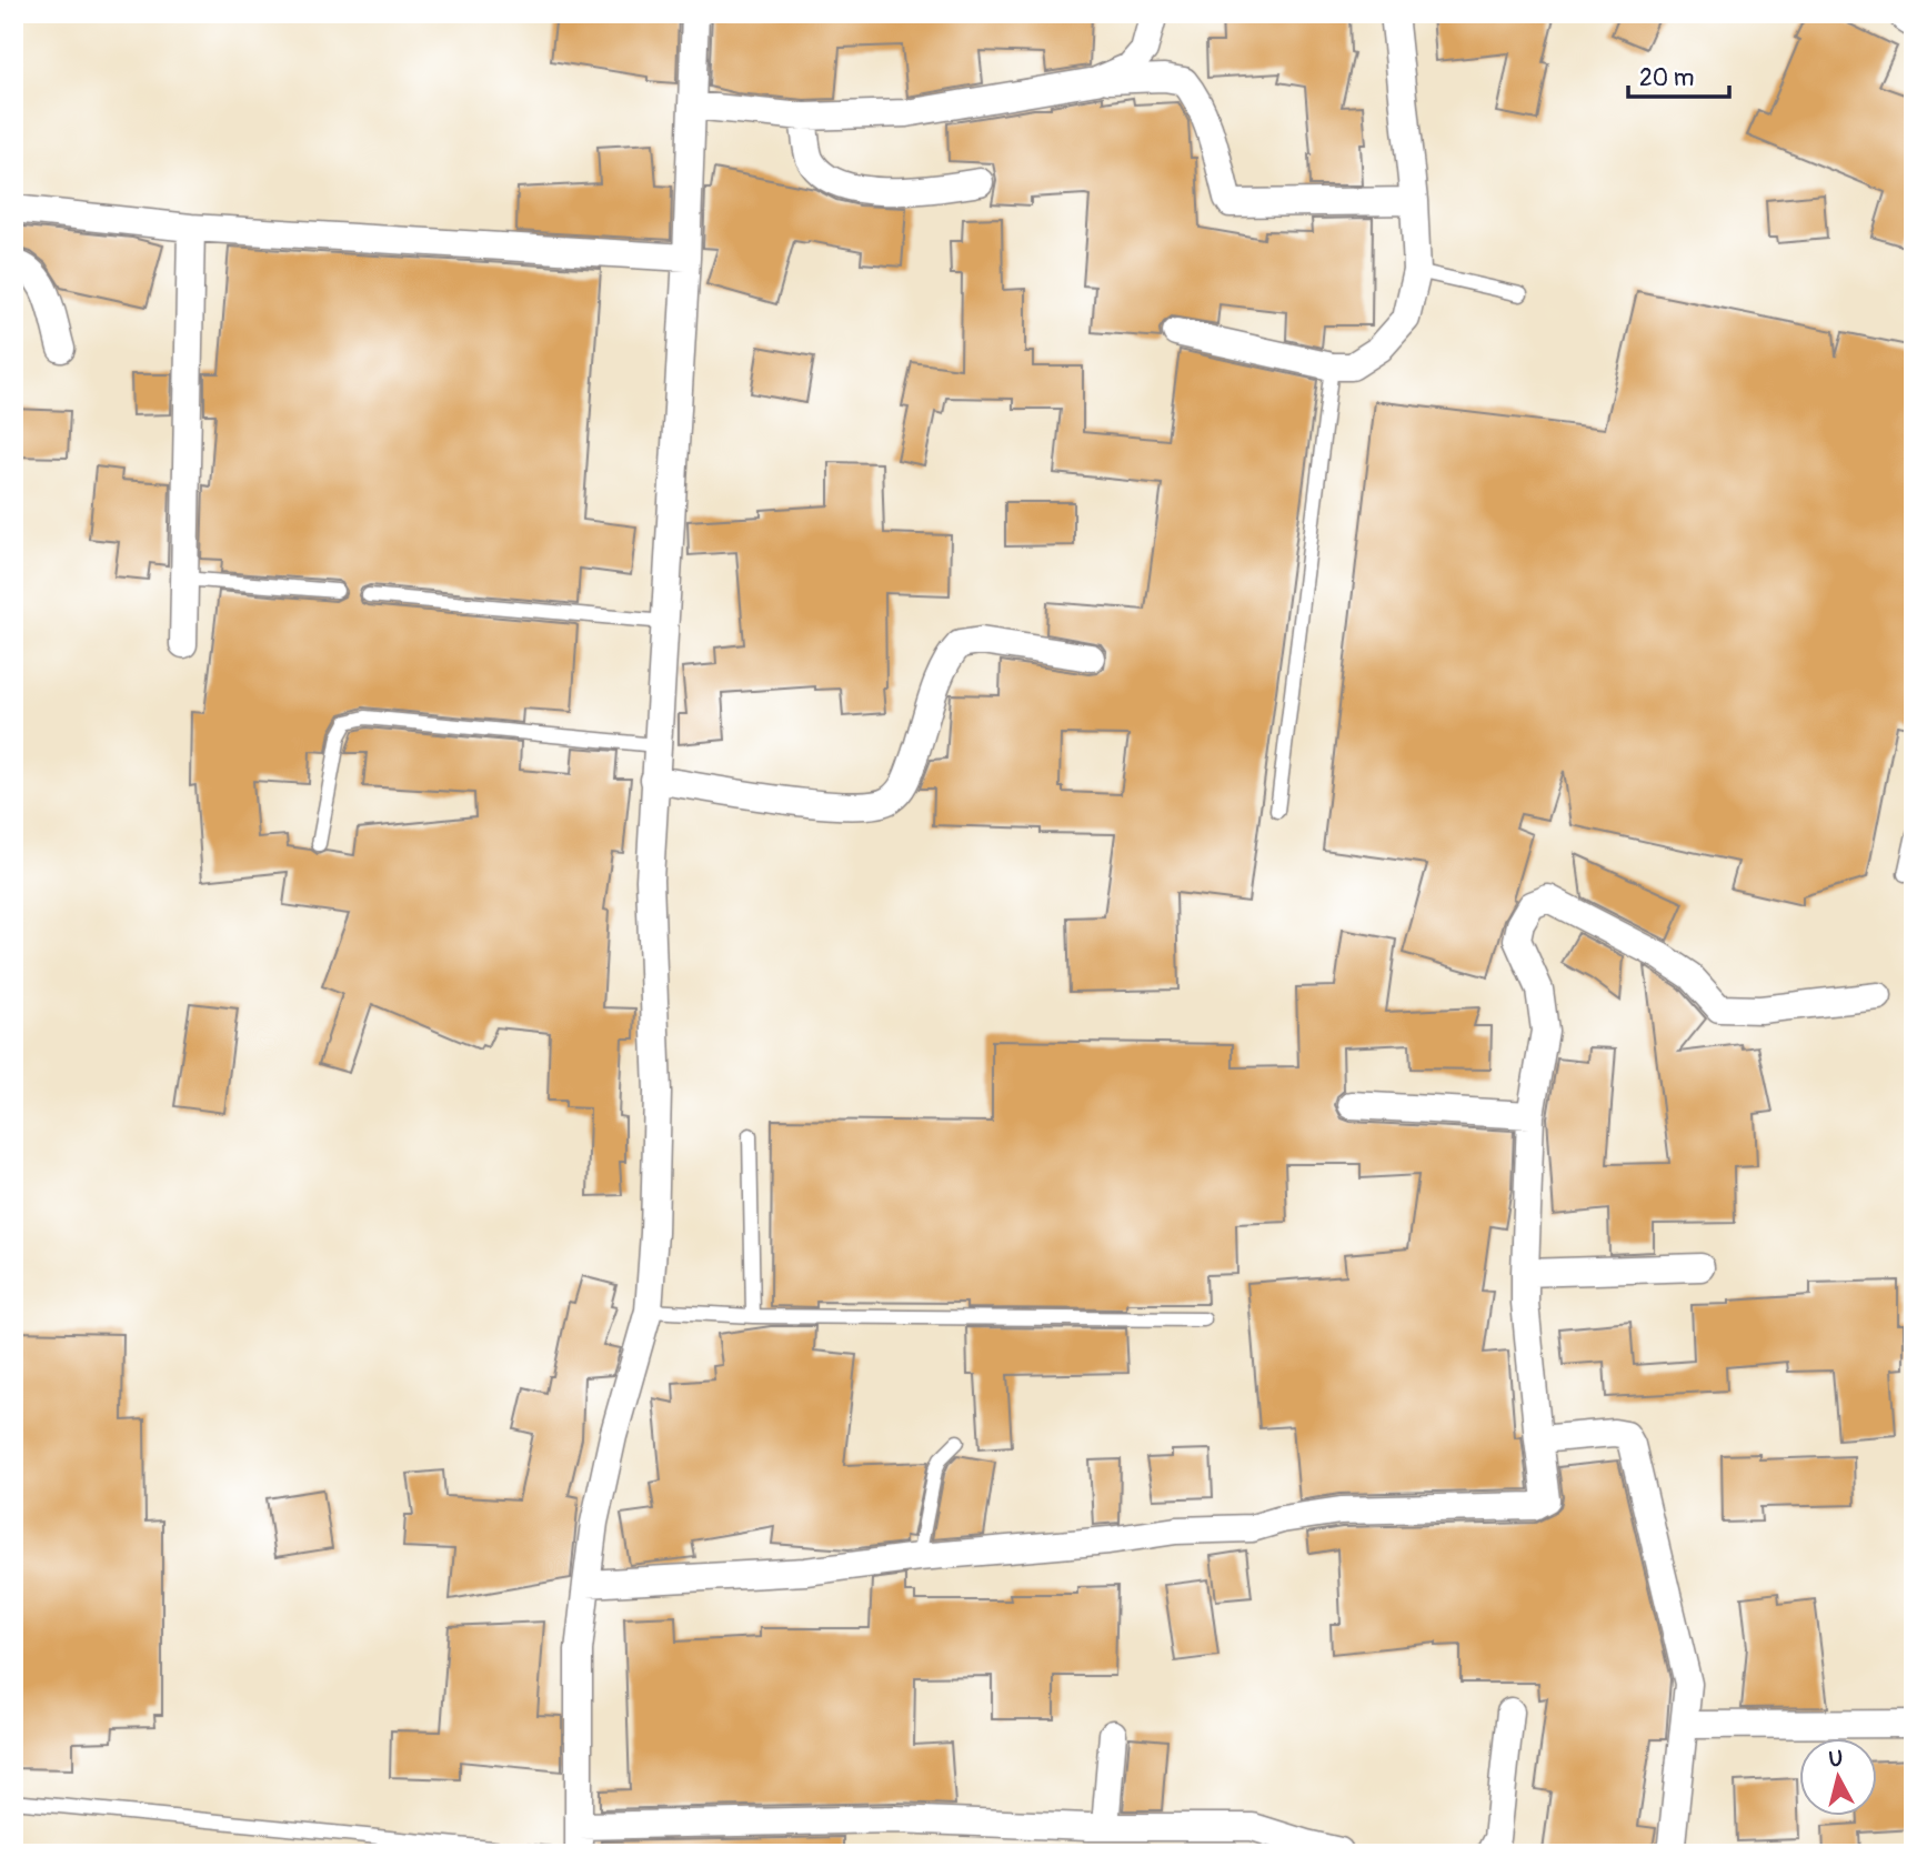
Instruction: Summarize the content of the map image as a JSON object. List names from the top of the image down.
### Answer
{
  "scale_bar": "20 m",
  "north": "top"
}
